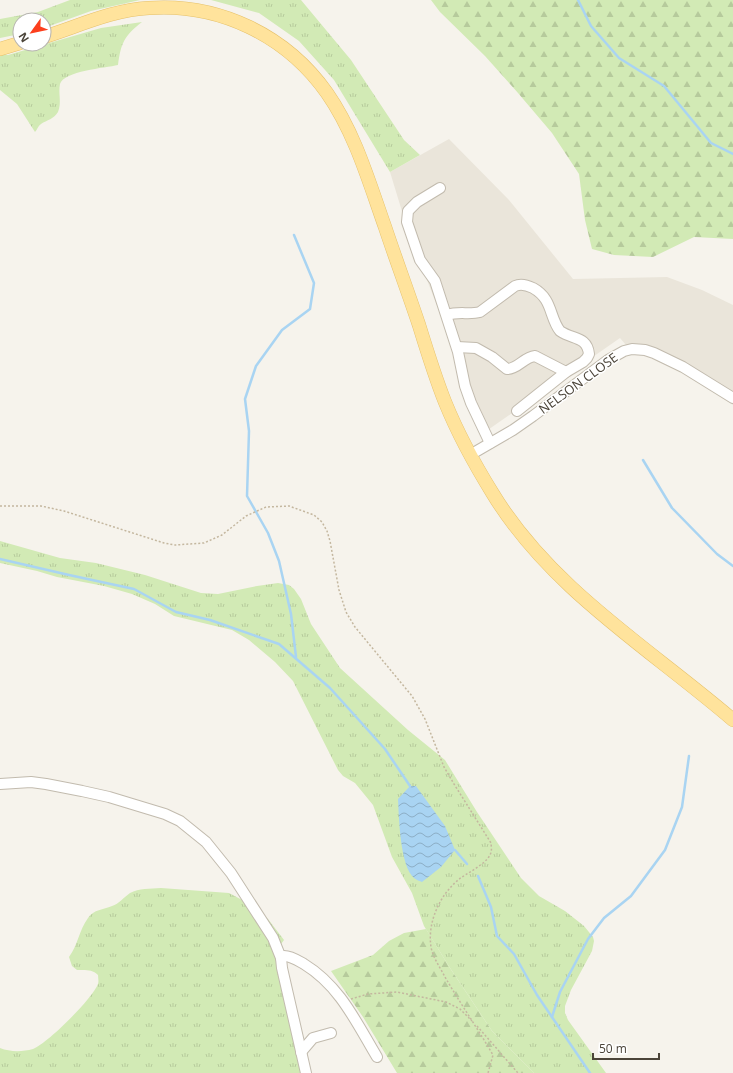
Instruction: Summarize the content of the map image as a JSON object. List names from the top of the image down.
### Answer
{
  "streets": {
    "street": ["NELSON CLOSE"]
  },
  "scale_bar": "50 m",
  "north": "bottom left"
}
